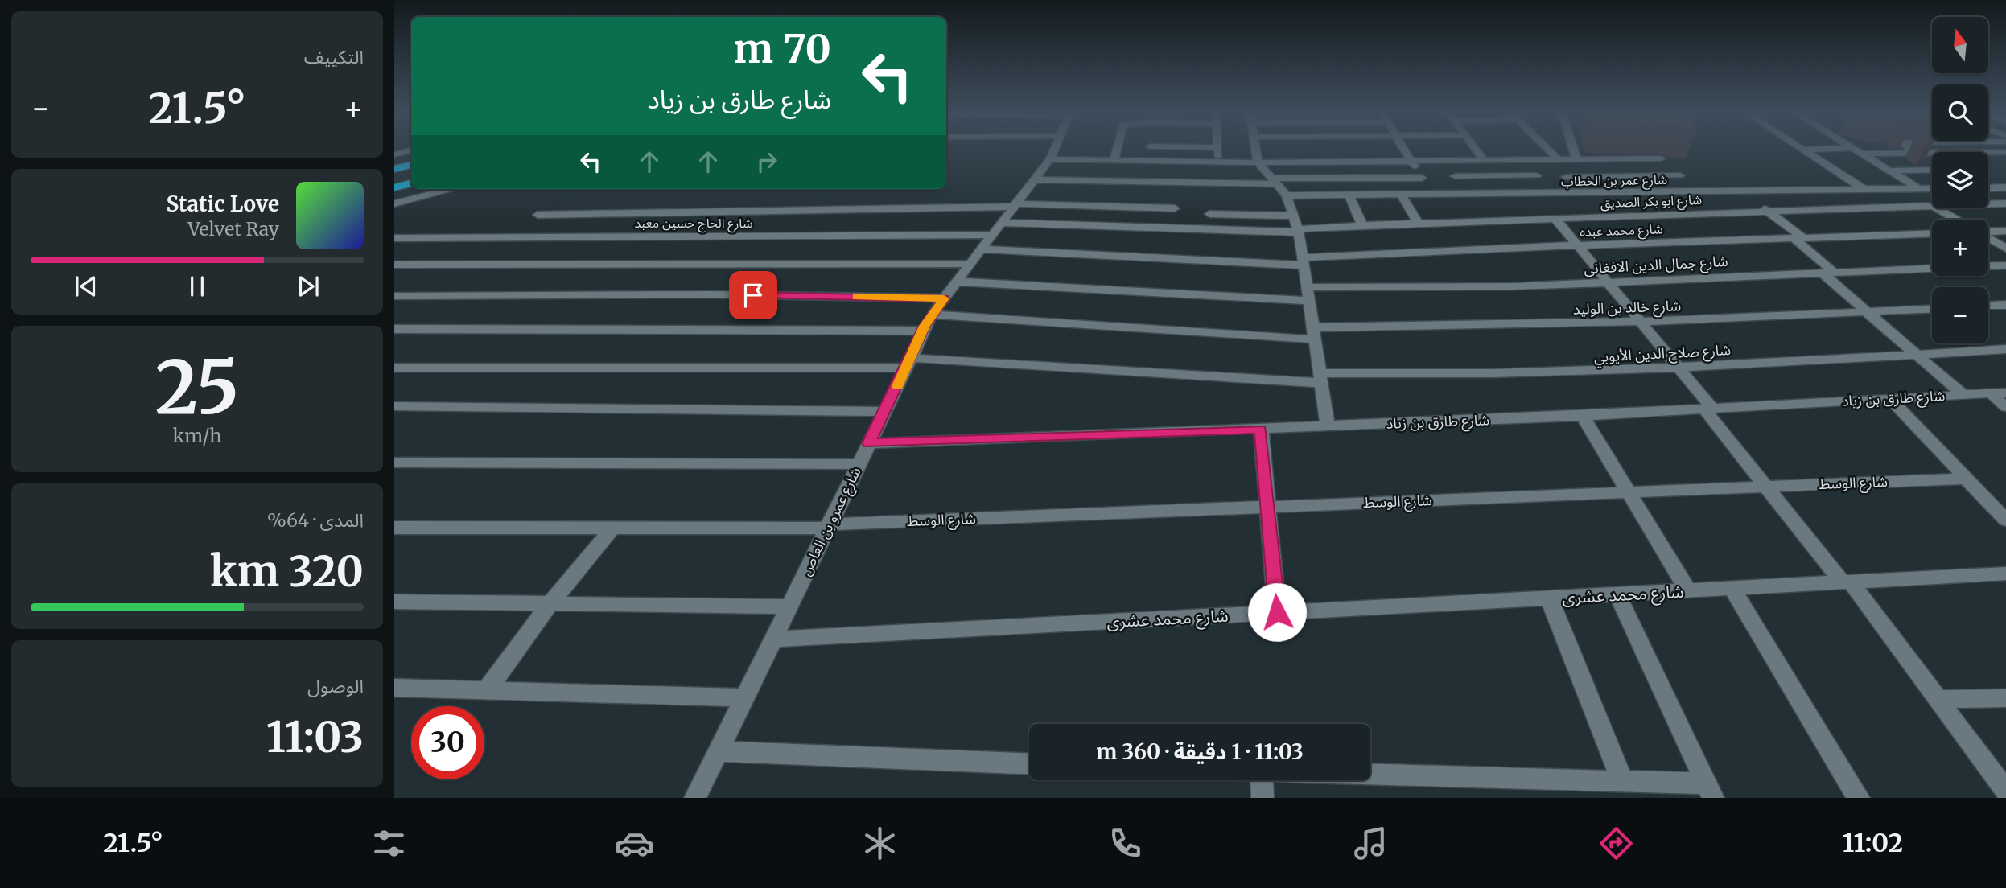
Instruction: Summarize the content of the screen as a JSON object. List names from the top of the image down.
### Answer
{
  "streets": {
    "street": [
      "شارع عمر بن الخطاب",
      "شارع ابو بكر الصديق",
      "شارع الحاج حسين معبد",
      "شارع محمد عبده",
      "شارع جمال الدين الافغانى",
      "شارع خالد بن الوليد",
      "شارع صلاح الدين الأيوبي",
      "شارع طارق بن زياد",
      "شارع الوسط",
      "شارع عمرو بن العاص",
      "شارع محمد عشرى"
    ]
  },
  "crossings": [
    ["شارع ابو بكر الصديق", "شارع الحاج حسين معبد"],
    ["شارع الحاج حسين معبد", "شارع عمرو بن العاص"],
    ["شارع محمد عبده", "شارع عمرو بن العاص"],
    ["شارع خالد بن الوليد", "شارع عمرو بن العاص"],
    ["شارع صلاح الدين الأيوبي", "شارع عمرو بن العاص"],
    ["شارع طارق بن زياد", "شارع عمرو بن العاص"],
    ["شارع الوسط", "شارع عمرو بن العاص"],
    ["شارع عمرو بن العاص", "شارع محمد عشرى"]
  ],
  "north": "top",
  "page": {
    "tile": [
      "التكييف",
      ["25", "km/h"],
      ["المدى · 64%", "320 km"],
      ["الوصول", "11:03"]
    ],
    "map_buttons": ["+", "−"],
    "turn": ["70 m", "شارع طارق بن زياد"],
    "heat": ["−", "21.5°", "+"],
    "song": ["Static Love", "Velvet Ray"],
    "limit": "30",
    "trip": "11:03 · 1 دقيقة · 360 m",
    "tabs": ["11:02", "21.5°"]
  }
}
